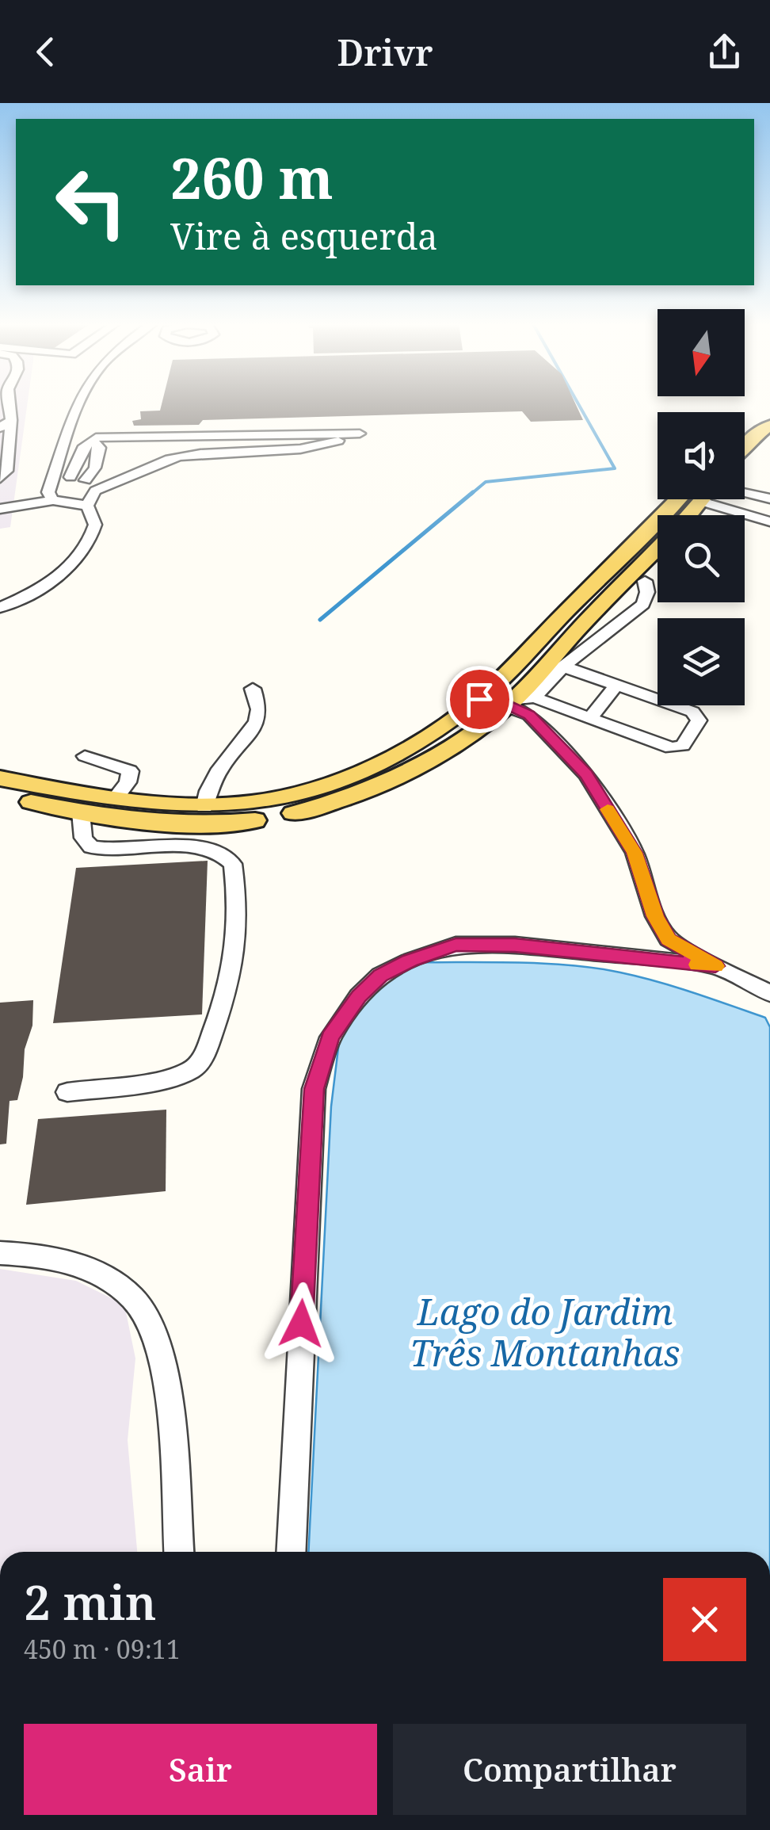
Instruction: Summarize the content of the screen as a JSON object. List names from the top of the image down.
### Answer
{
  "water": ["Lago do Jardim Três Montanhas"],
  "north": "bottom",
  "page": {
    "header": "Drivr",
    "turn": ["260 m", "Vire à esquerda"],
    "heading": ["2 min", "450 m · 09:11"],
    "buttons": ["Sair", "Compartilhar"]
  }
}
